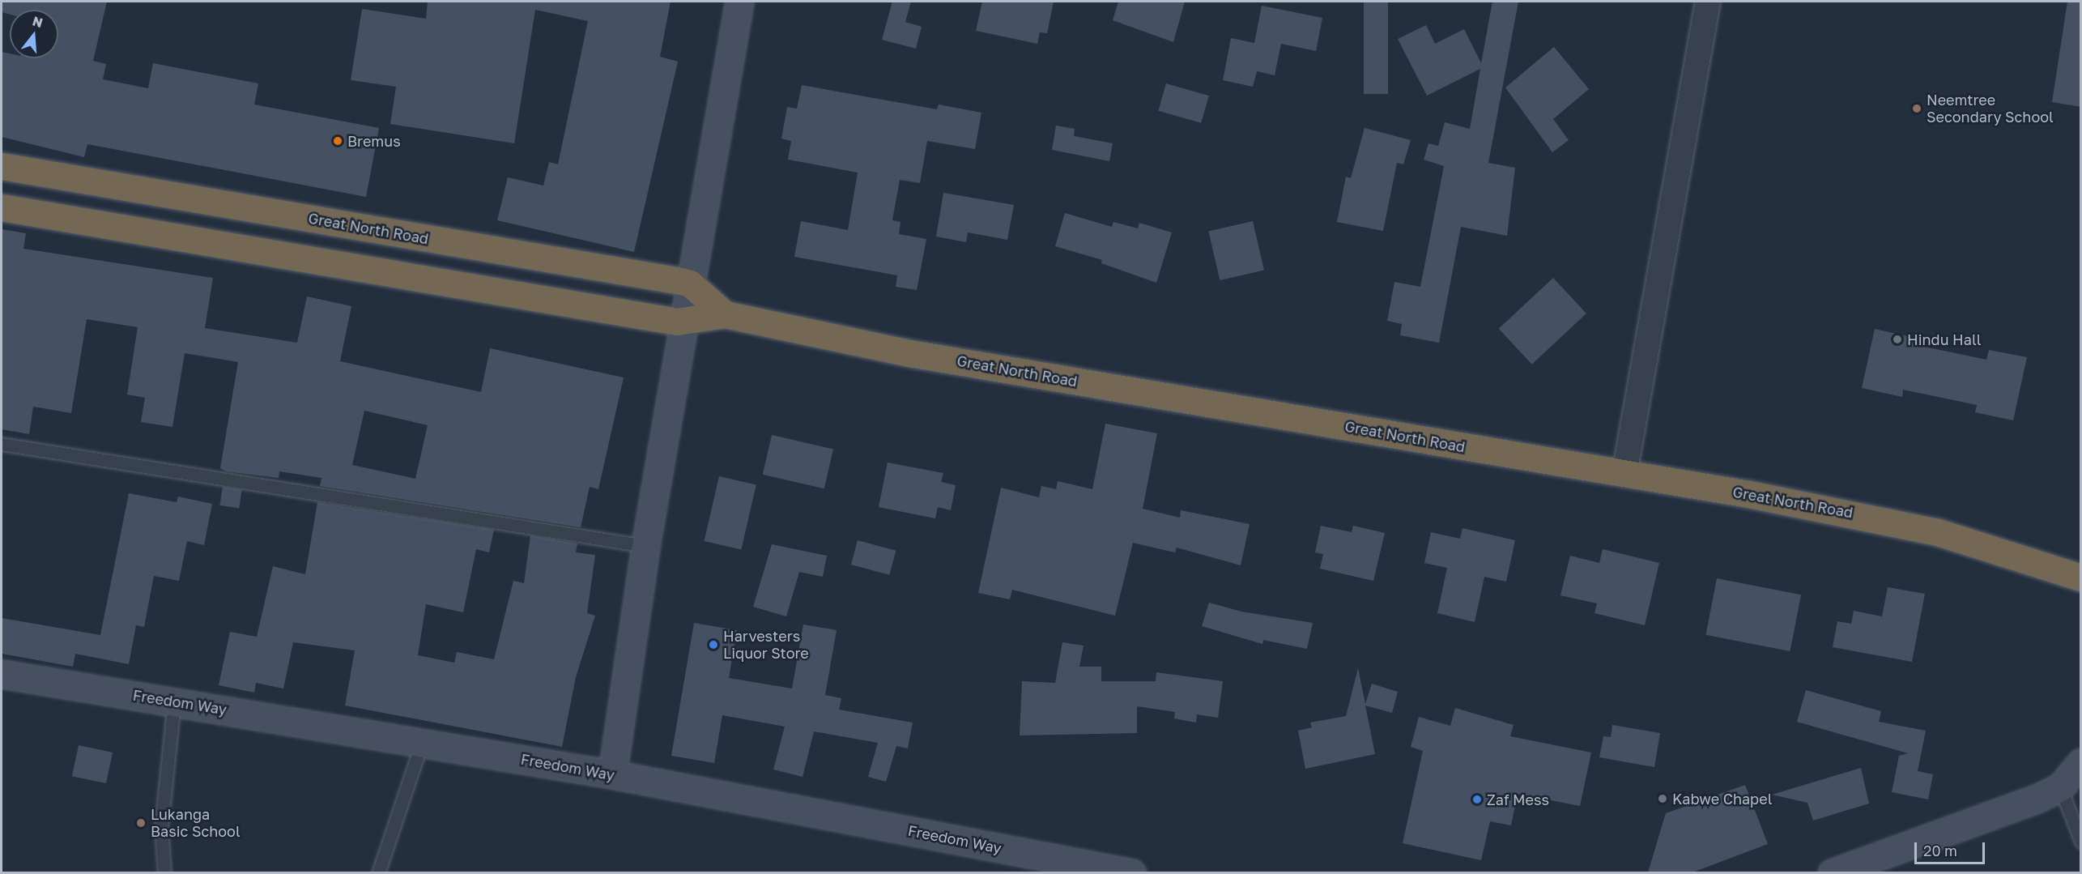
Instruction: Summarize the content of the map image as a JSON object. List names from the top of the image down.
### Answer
{
  "streets": {
    "highway": ["Great North Road"],
    "main road": ["Freedom Way"]
  },
  "places": [
    "Neemtree Secondary School",
    "Bremus",
    "Hindu Hall",
    "Harvesters Liquor Store",
    "Kabwe Chapel",
    "Zaf Mess",
    "Lukanga Basic School"
  ],
  "scale_bar": "20 m",
  "north": "top"
}
